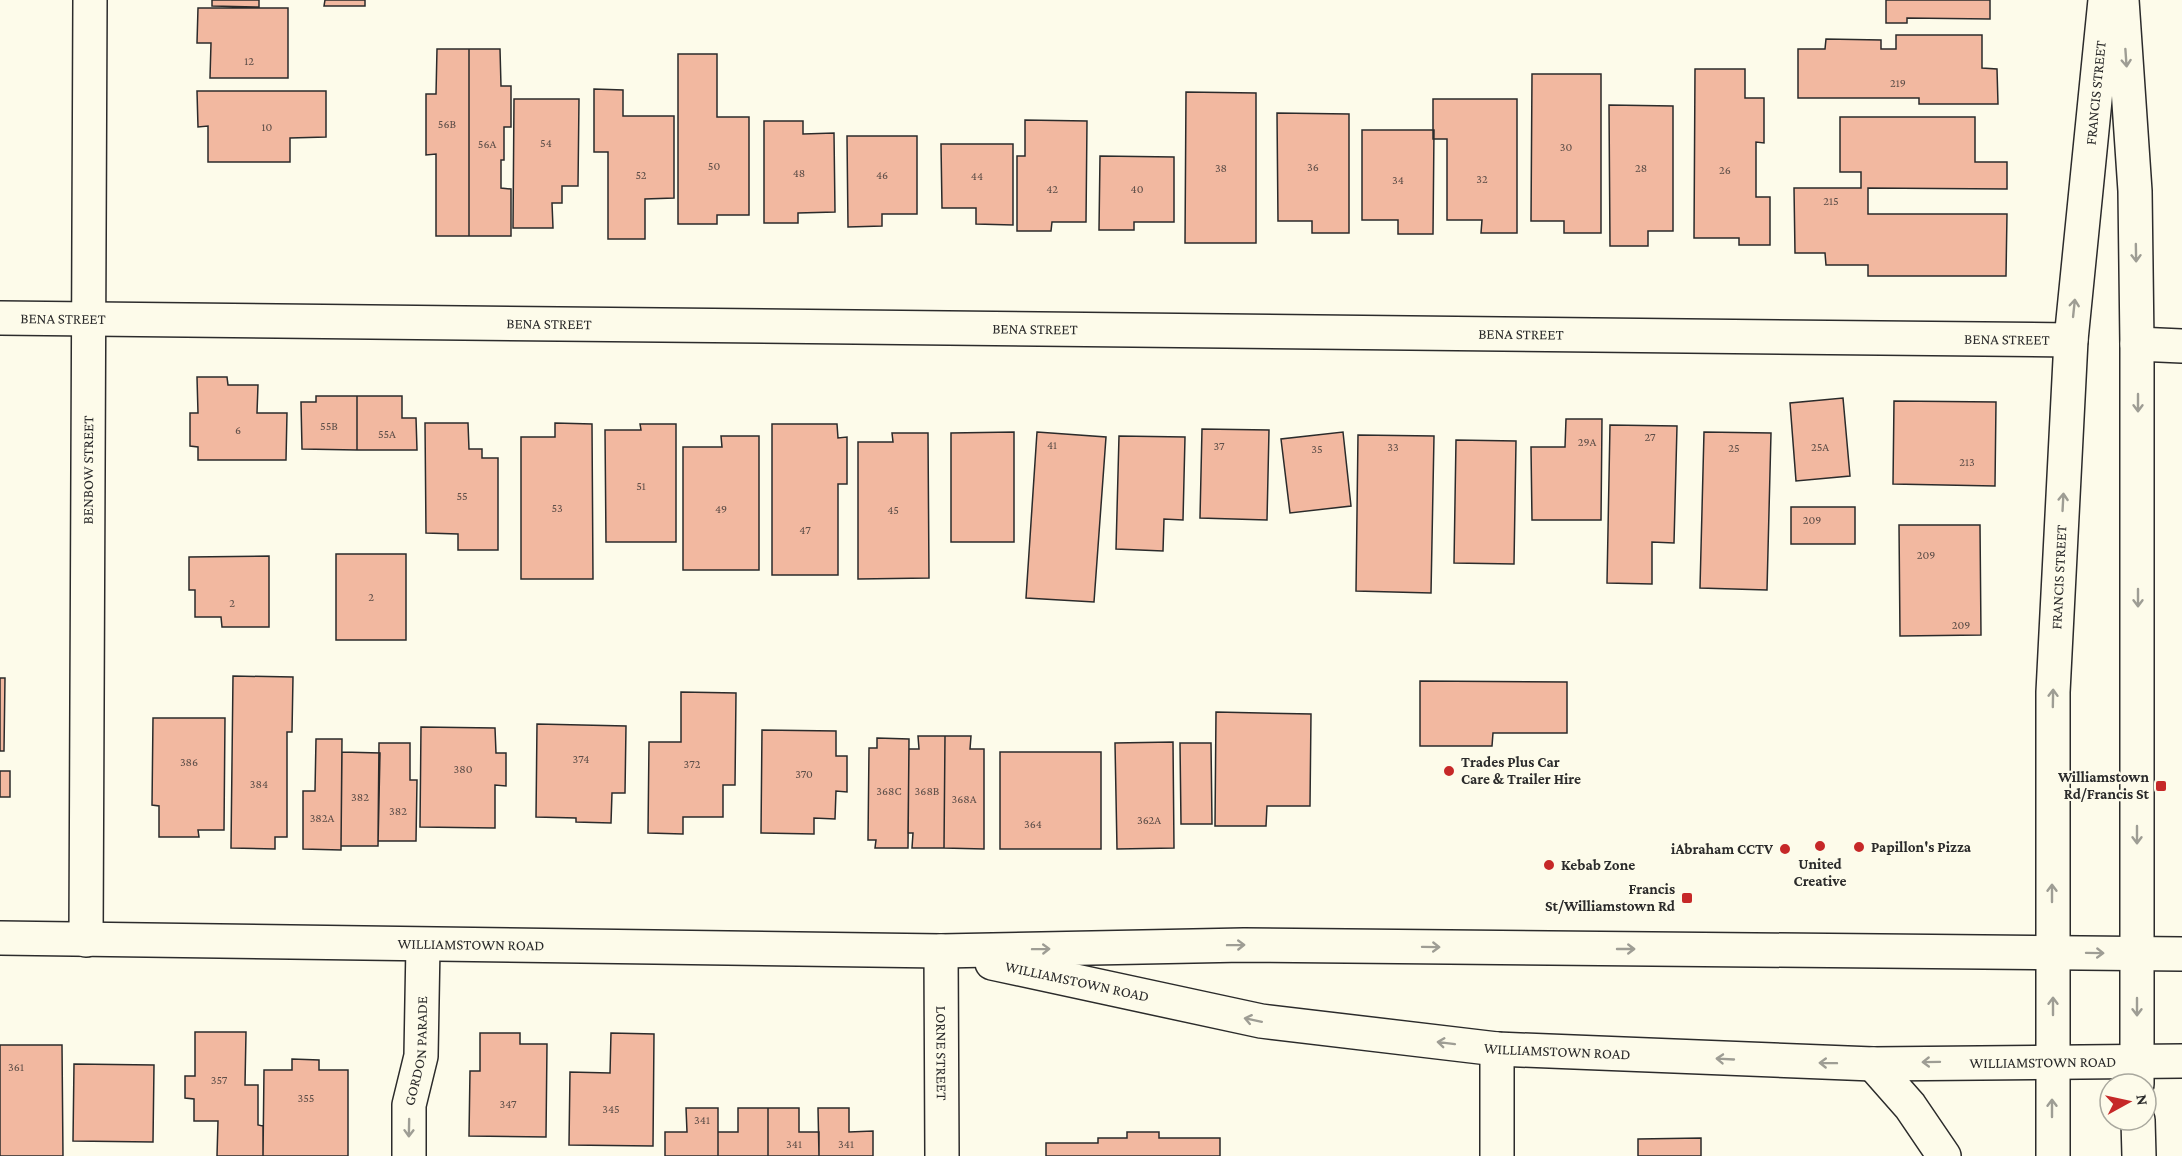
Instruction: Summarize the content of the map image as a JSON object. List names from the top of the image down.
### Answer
{
  "streets": {
    "main road": [
      "FRANCIS STREET",
      "BENA STREET",
      "BENBOW STREET",
      "WILLIAMSTOWN ROAD",
      "GORDON PARADE",
      "LORNE STREET"
    ]
  },
  "crossings": [
    ["FRANCIS STREET", "BENA STREET"],
    ["FRANCIS STREET", "WILLIAMSTOWN ROAD"],
    ["BENA STREET", "BENBOW STREET"],
    ["BENBOW STREET", "WILLIAMSTOWN ROAD"],
    ["WILLIAMSTOWN ROAD", "GORDON PARADE"],
    ["WILLIAMSTOWN ROAD", "LORNE STREET"]
  ],
  "one_way": ["GORDON PARADE"],
  "places": {
    "other": [
      "Trades Plus Car Care & Trailer Hire",
      "United Creative",
      "Papillon's Pizza",
      "iAbraham CCTV",
      "Kebab Zone"
    ],
    "transit": ["Williamstown Rd/Francis St", "Francis St/Williamstown Rd"]
  },
  "house_numbers": [
    "12",
    "219",
    "56B",
    "10",
    "54",
    "56A",
    "30",
    "50",
    "36",
    "38",
    "28",
    "26",
    "48",
    "52",
    "46",
    "44",
    "32",
    "34",
    "42",
    "40",
    "215",
    "55B",
    "6",
    "55A",
    "27",
    "29A",
    "41",
    "37",
    "33",
    "25A",
    "25",
    "35",
    "213",
    "51",
    "55",
    "53",
    "49",
    "45",
    "209",
    "47",
    "209",
    "2",
    "2",
    "209",
    "374",
    "386",
    "372",
    "380",
    "370",
    "384",
    "368C",
    "368B",
    "382",
    "368A",
    "382",
    "382A",
    "362A",
    "364",
    "361",
    "357",
    "355",
    "347",
    "345",
    "341",
    "341",
    "341"
  ],
  "north": "right"
}
